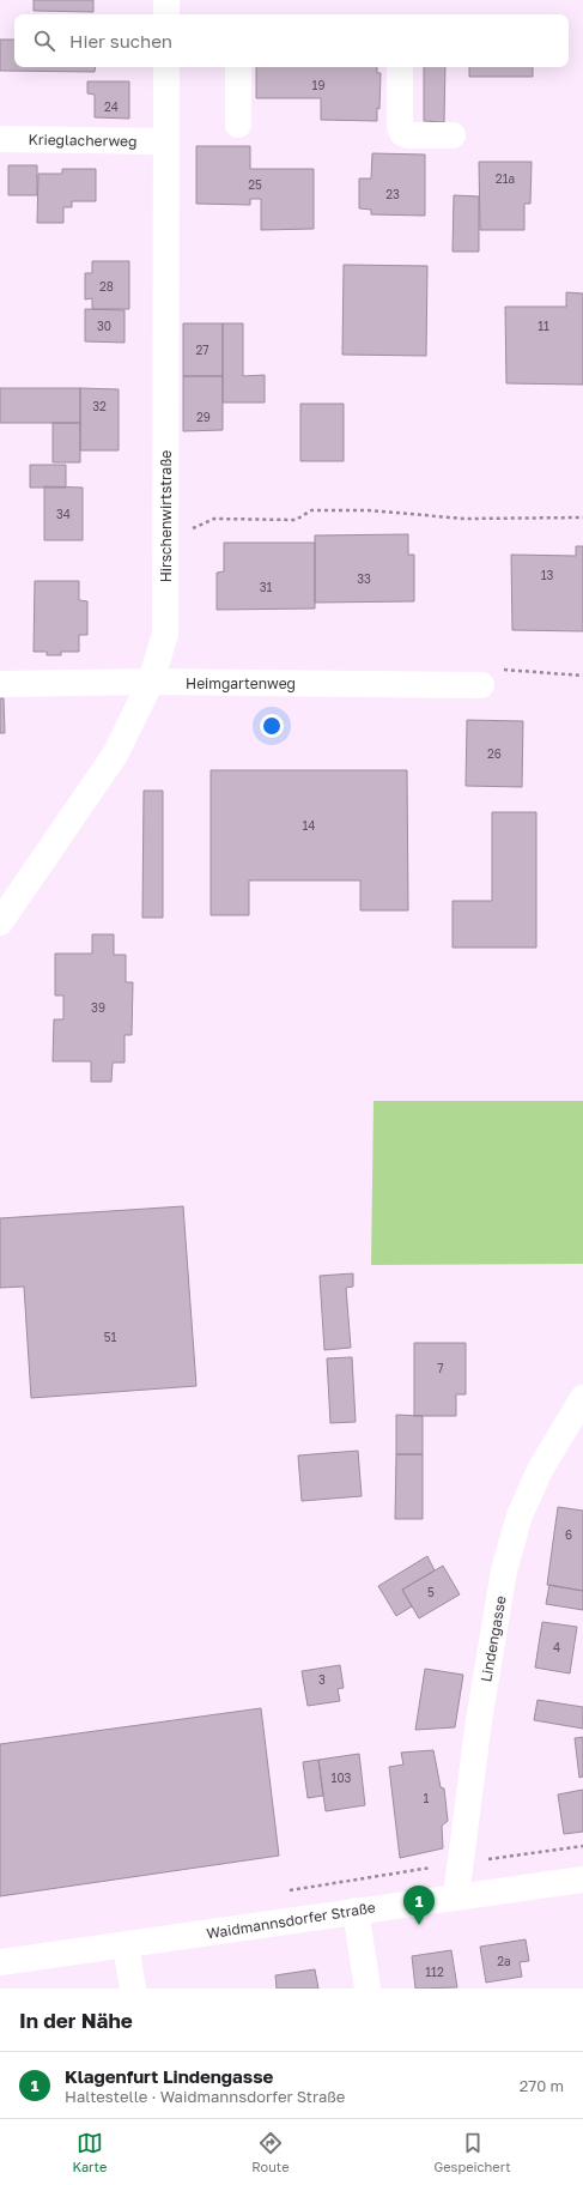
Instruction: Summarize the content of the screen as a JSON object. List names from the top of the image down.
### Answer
{
  "streets": {
    "street": [
      "Krieglacherweg",
      "Hirschenwirtstraße",
      "Heimgartenweg",
      "Lindengasse",
      "Waidmannsdorfer Straße"
    ]
  },
  "crossings": [
    ["Krieglacherweg", "Hirschenwirtstraße"],
    ["Hirschenwirtstraße", "Heimgartenweg"],
    ["Lindengasse", "Waidmannsdorfer Straße"]
  ],
  "house_numbers": [
    "19",
    "24",
    "21a",
    "25",
    "23",
    "28",
    "30",
    "11",
    "27",
    "32",
    "29",
    "34",
    "13",
    "33",
    "31",
    "26",
    "14",
    "39",
    "51",
    "7",
    "6",
    "5",
    "4",
    "3",
    "103",
    "1",
    "2a",
    "112"
  ],
  "page": {
    "search": "Hier suchen",
    "pins": "1",
    "heading": "In der Nähe",
    "list": [
      {
        "mark": "1",
        "name": "Klagenfurt Lindengasse",
        "note": "Haltestelle · Waidmannsdorfer Straße",
        "value": "270 m"
      }
    ],
    "nav": ["Karte", "Route", "Gespeichert"]
  }
}
